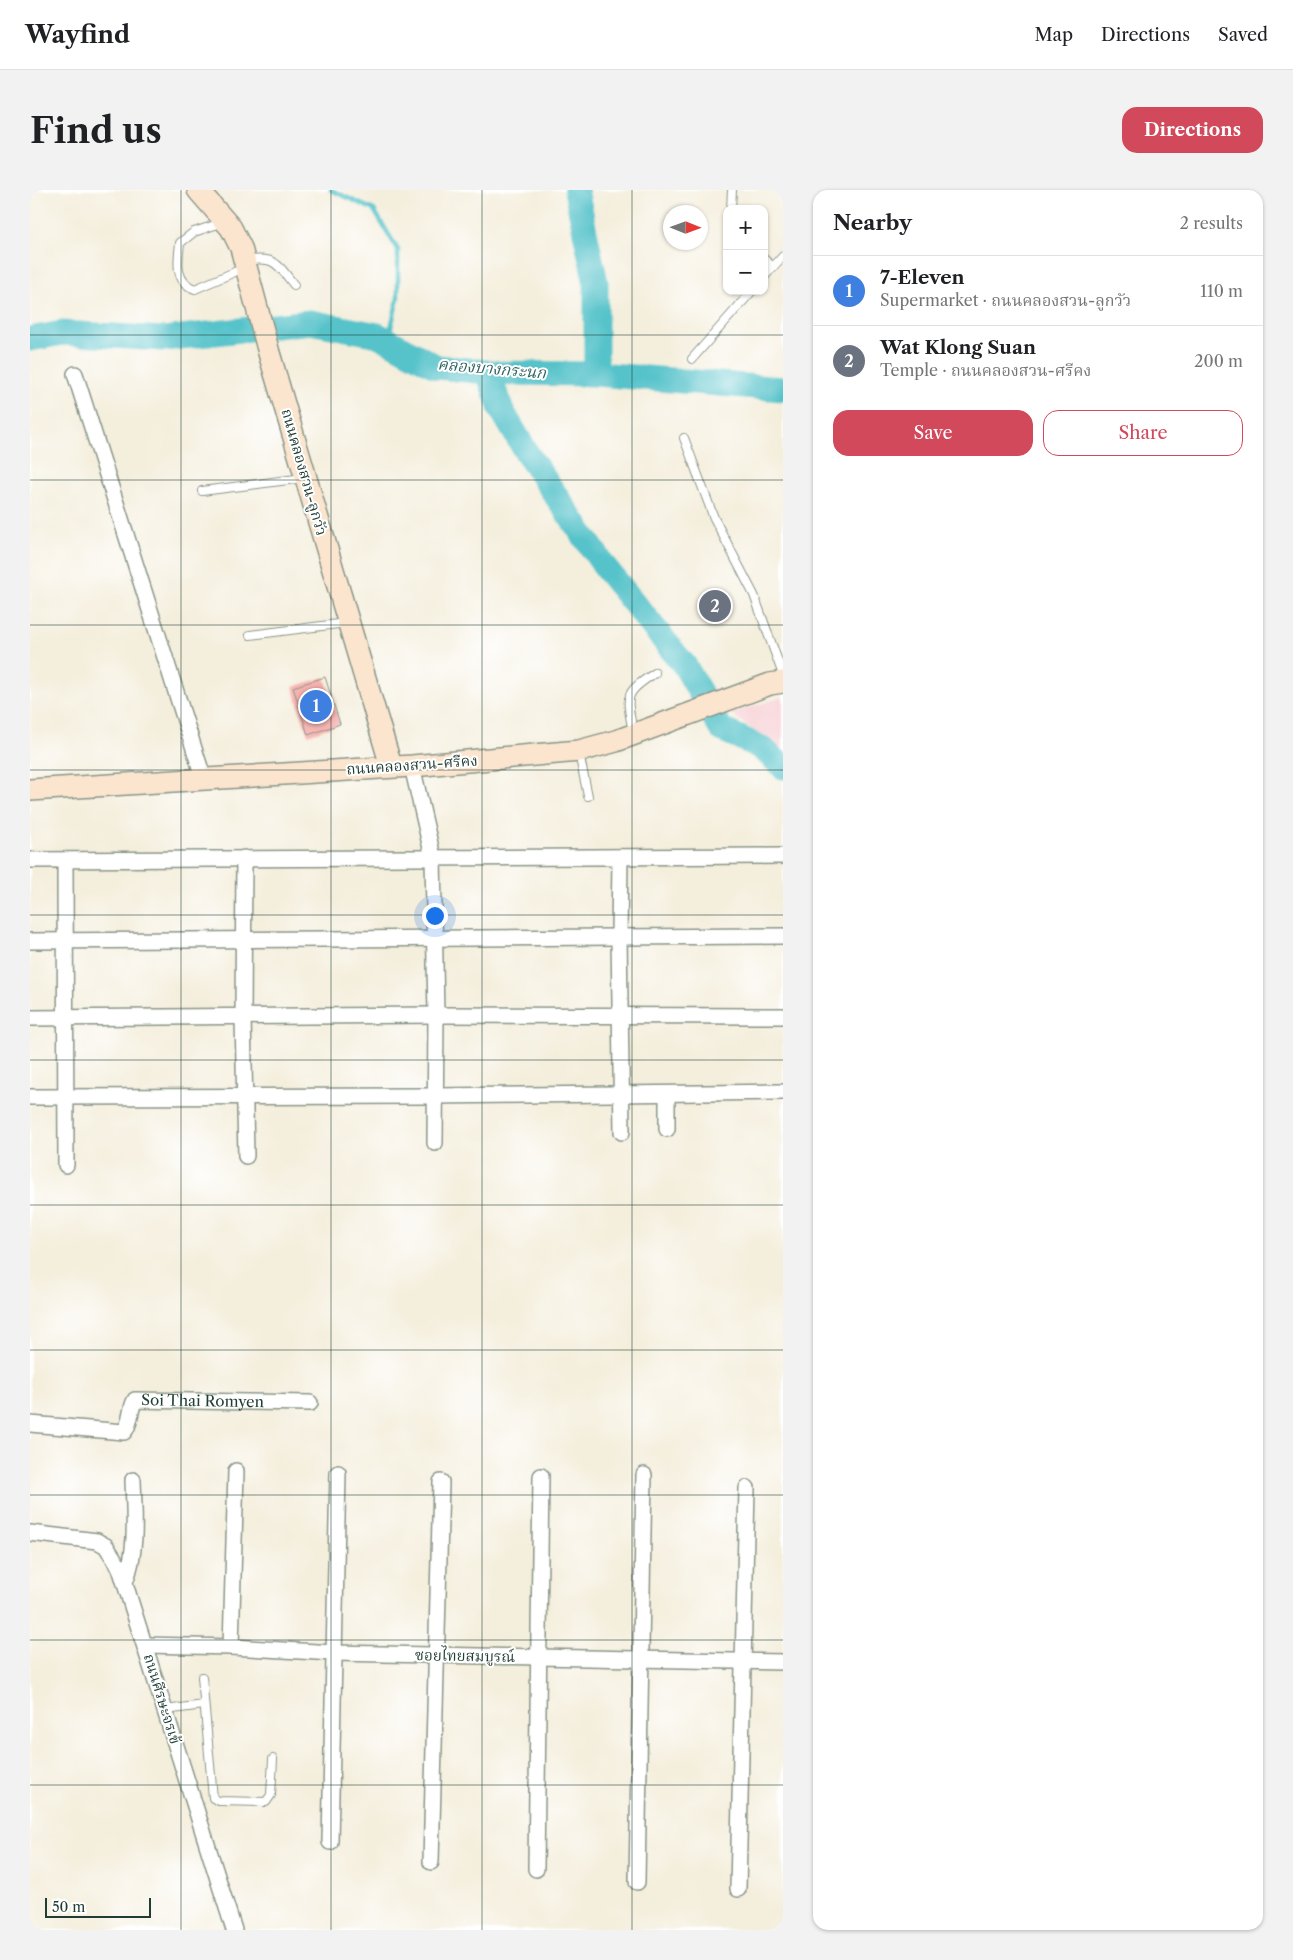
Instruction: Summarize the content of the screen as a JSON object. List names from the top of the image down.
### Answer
{
  "streets": {
    "street": [
      "ถนนคลองสวน-ลูกวัว",
      "ถนนคลองสวน-ศรีคง",
      "Soi Thai Romyen",
      "ซอยไทยสมบูรณ์",
      "ถนนศีรษะจรเข้"
    ]
  },
  "crossings": [
    ["ถนนคลองสวน-ลูกวัว", "ถนนคลองสวน-ศรีคง"],
    ["ซอยไทยสมบูรณ์", "ถนนศีรษะจรเข้"]
  ],
  "water": ["คลองบางกระนก"],
  "scale_bar": "50 m",
  "north": "right",
  "page": {
    "header": "Wayfind",
    "nav": ["Map", "Directions", "Saved"],
    "buttons": [
      "Directions",
      ["Save", "Share"]
    ],
    "title": "Find us",
    "heading": ["Nearby", "2 results"],
    "map_buttons": ["+", "−"],
    "list": [
      {
        "mark": "1",
        "name": "7-Eleven",
        "note": "Supermarket · ถนนคลองสวน-ลูกวัว",
        "value": "110 m"
      },
      {
        "mark": "2",
        "name": "Wat Klong Suan",
        "note": "Temple · ถนนคลองสวน-ศรีคง",
        "value": "200 m"
      }
    ],
    "pins": ["2", "1"],
    "scale": "50 m"
  }
}
